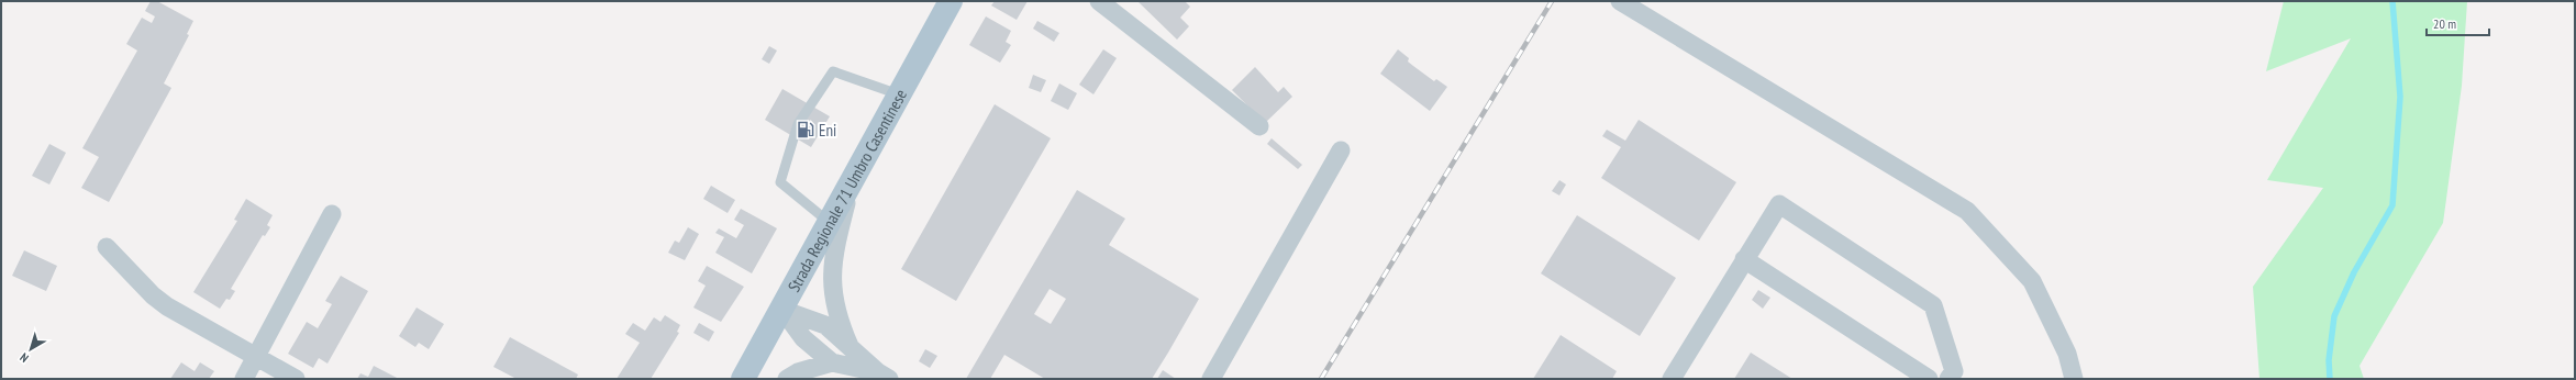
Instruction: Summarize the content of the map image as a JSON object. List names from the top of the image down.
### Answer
{
  "streets": {
    "main road": ["Strada Regionale 71 Umbro Casentinese"]
  },
  "places": {
    "fuel station": ["Eni"]
  },
  "scale_bar": "20 m",
  "north": "bottom left"
}
